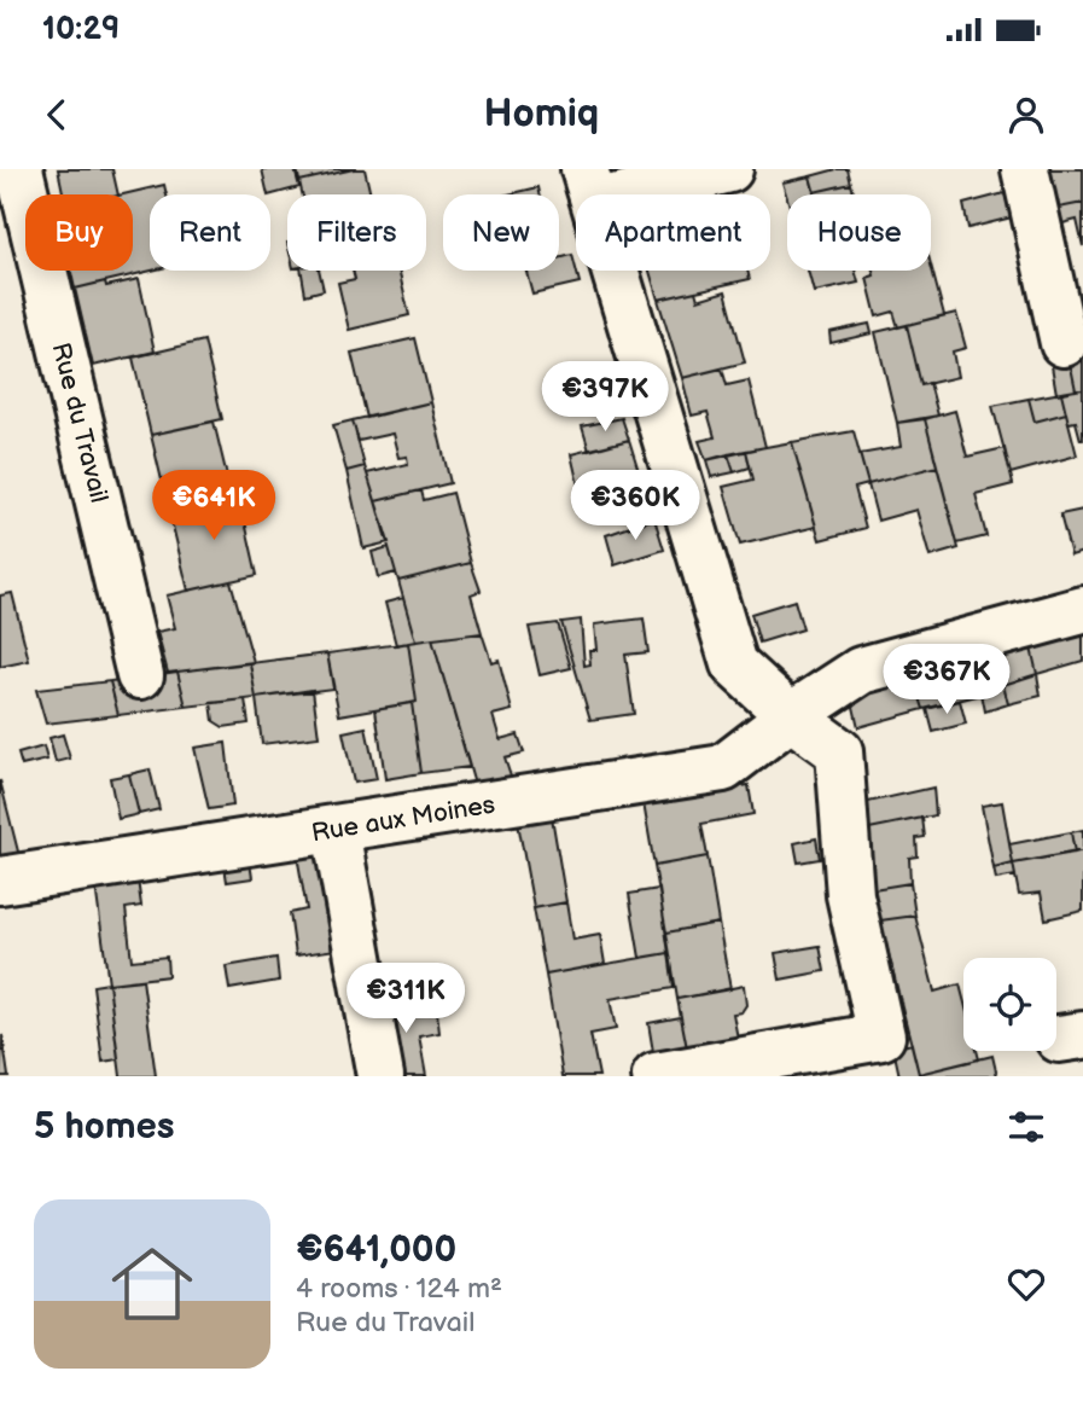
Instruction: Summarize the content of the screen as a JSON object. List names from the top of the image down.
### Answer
{
  "streets": {
    "street": ["Rue du Travail", "Rue aux Moines"]
  },
  "page": {
    "status": "10:29",
    "header": "Homiq",
    "chip": [
      "Buy",
      "Rent",
      "Filters",
      "New",
      "Apartment",
      "House"
    ],
    "price": [
      "€397K",
      "€641K",
      "€360K",
      "€367K",
      "€311K"
    ],
    "heading": "5 homes",
    "list": [
      {
        "name": "€641,000",
        "note": "4 rooms · 124 m² · Rue du Travail"
      }
    ]
  }
}
